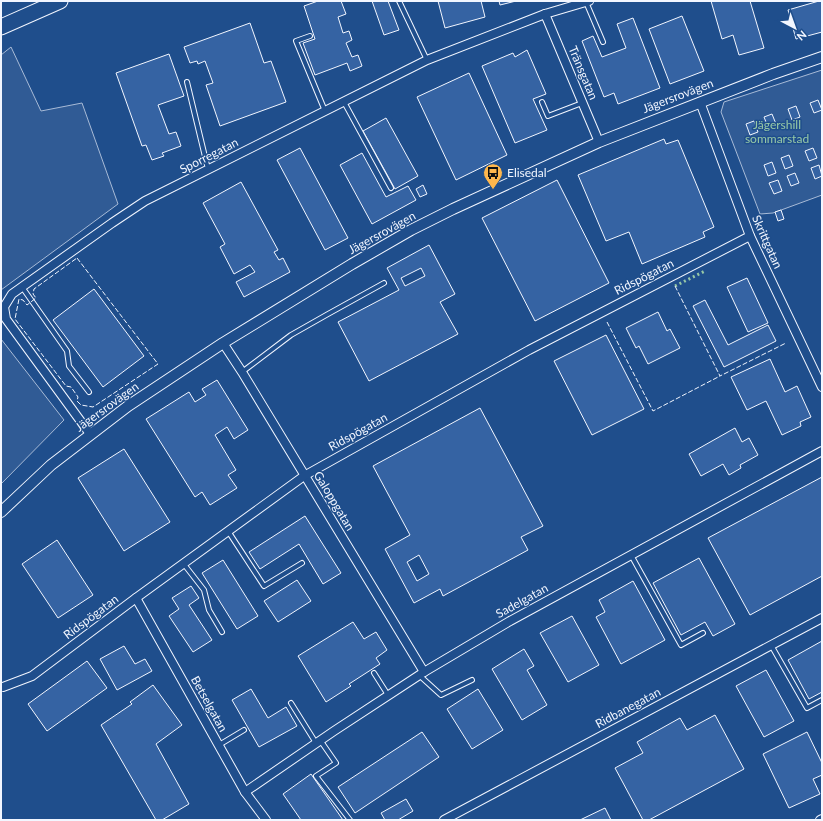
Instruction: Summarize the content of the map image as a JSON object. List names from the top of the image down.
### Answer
{
  "streets": {
    "street": [
      "Tränsgatan",
      "Jägersrovägen",
      "Sporregatan",
      "Skrittgatan",
      "Ridspögatan",
      "Galoppgatan",
      "Sadelgatan",
      "Betselgatan",
      "Ridbanegatan"
    ]
  },
  "crossings": [
    ["Tränsgatan", "Jägersrovägen"],
    ["Tränsgatan", "Sporregatan"],
    ["Jägersrovägen", "Sporregatan"],
    ["Jägersrovägen", "Skrittgatan"],
    ["Jägersrovägen", "Galoppgatan"],
    ["Skrittgatan", "Ridspögatan"],
    ["Ridspögatan", "Galoppgatan"],
    ["Ridspögatan", "Betselgatan"],
    ["Galoppgatan", "Sadelgatan"],
    ["Sadelgatan", "Betselgatan"]
  ],
  "parks": ["Jägershill sommarstad"],
  "places": {
    "bus stop": ["Elisedal"]
  },
  "north": "bottom right"
}
